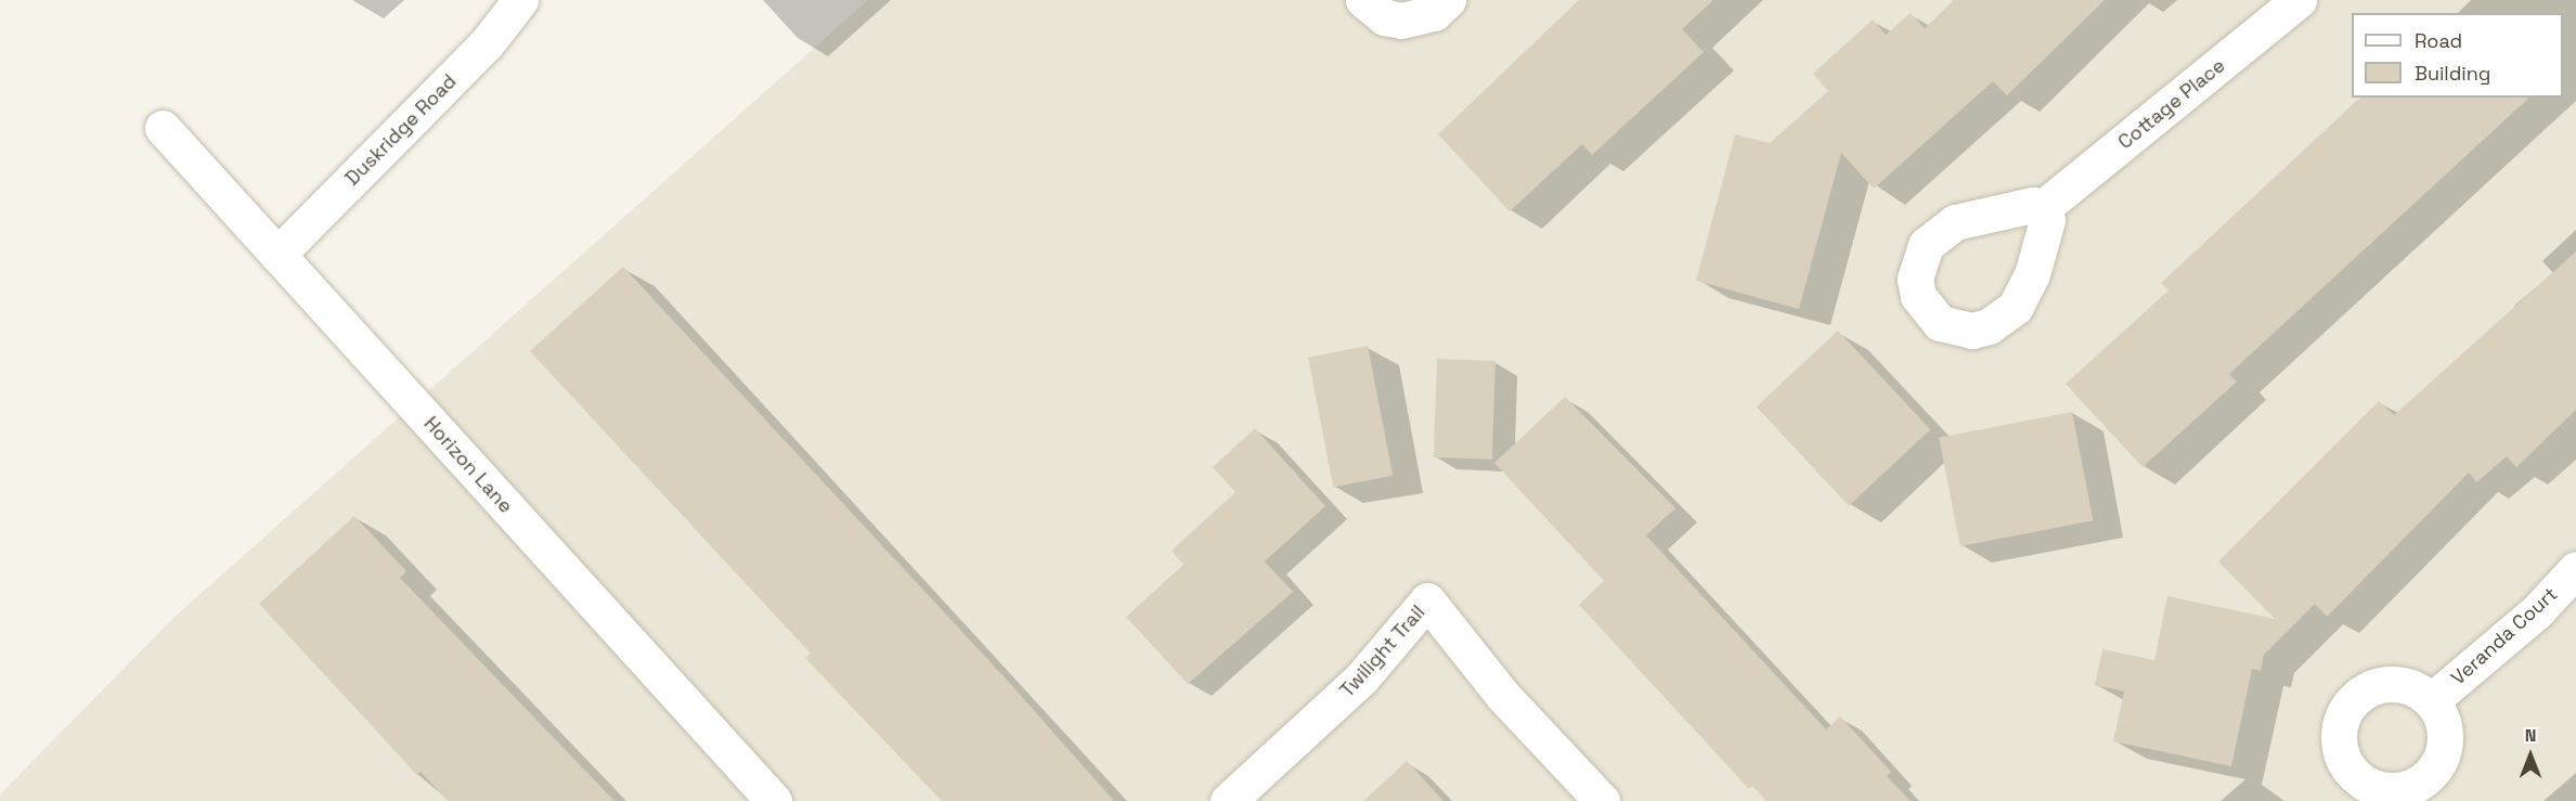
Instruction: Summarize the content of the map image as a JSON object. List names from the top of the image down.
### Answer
{
  "streets": {
    "street": [
      "Cottage Place",
      "Duskridge Road",
      "Horizon Lane",
      "Veranda Court",
      "Twilight Trail"
    ]
  },
  "crossings": [
    ["Duskridge Road", "Horizon Lane"]
  ],
  "legend": ["Road", "Building"],
  "north": "top"
}
